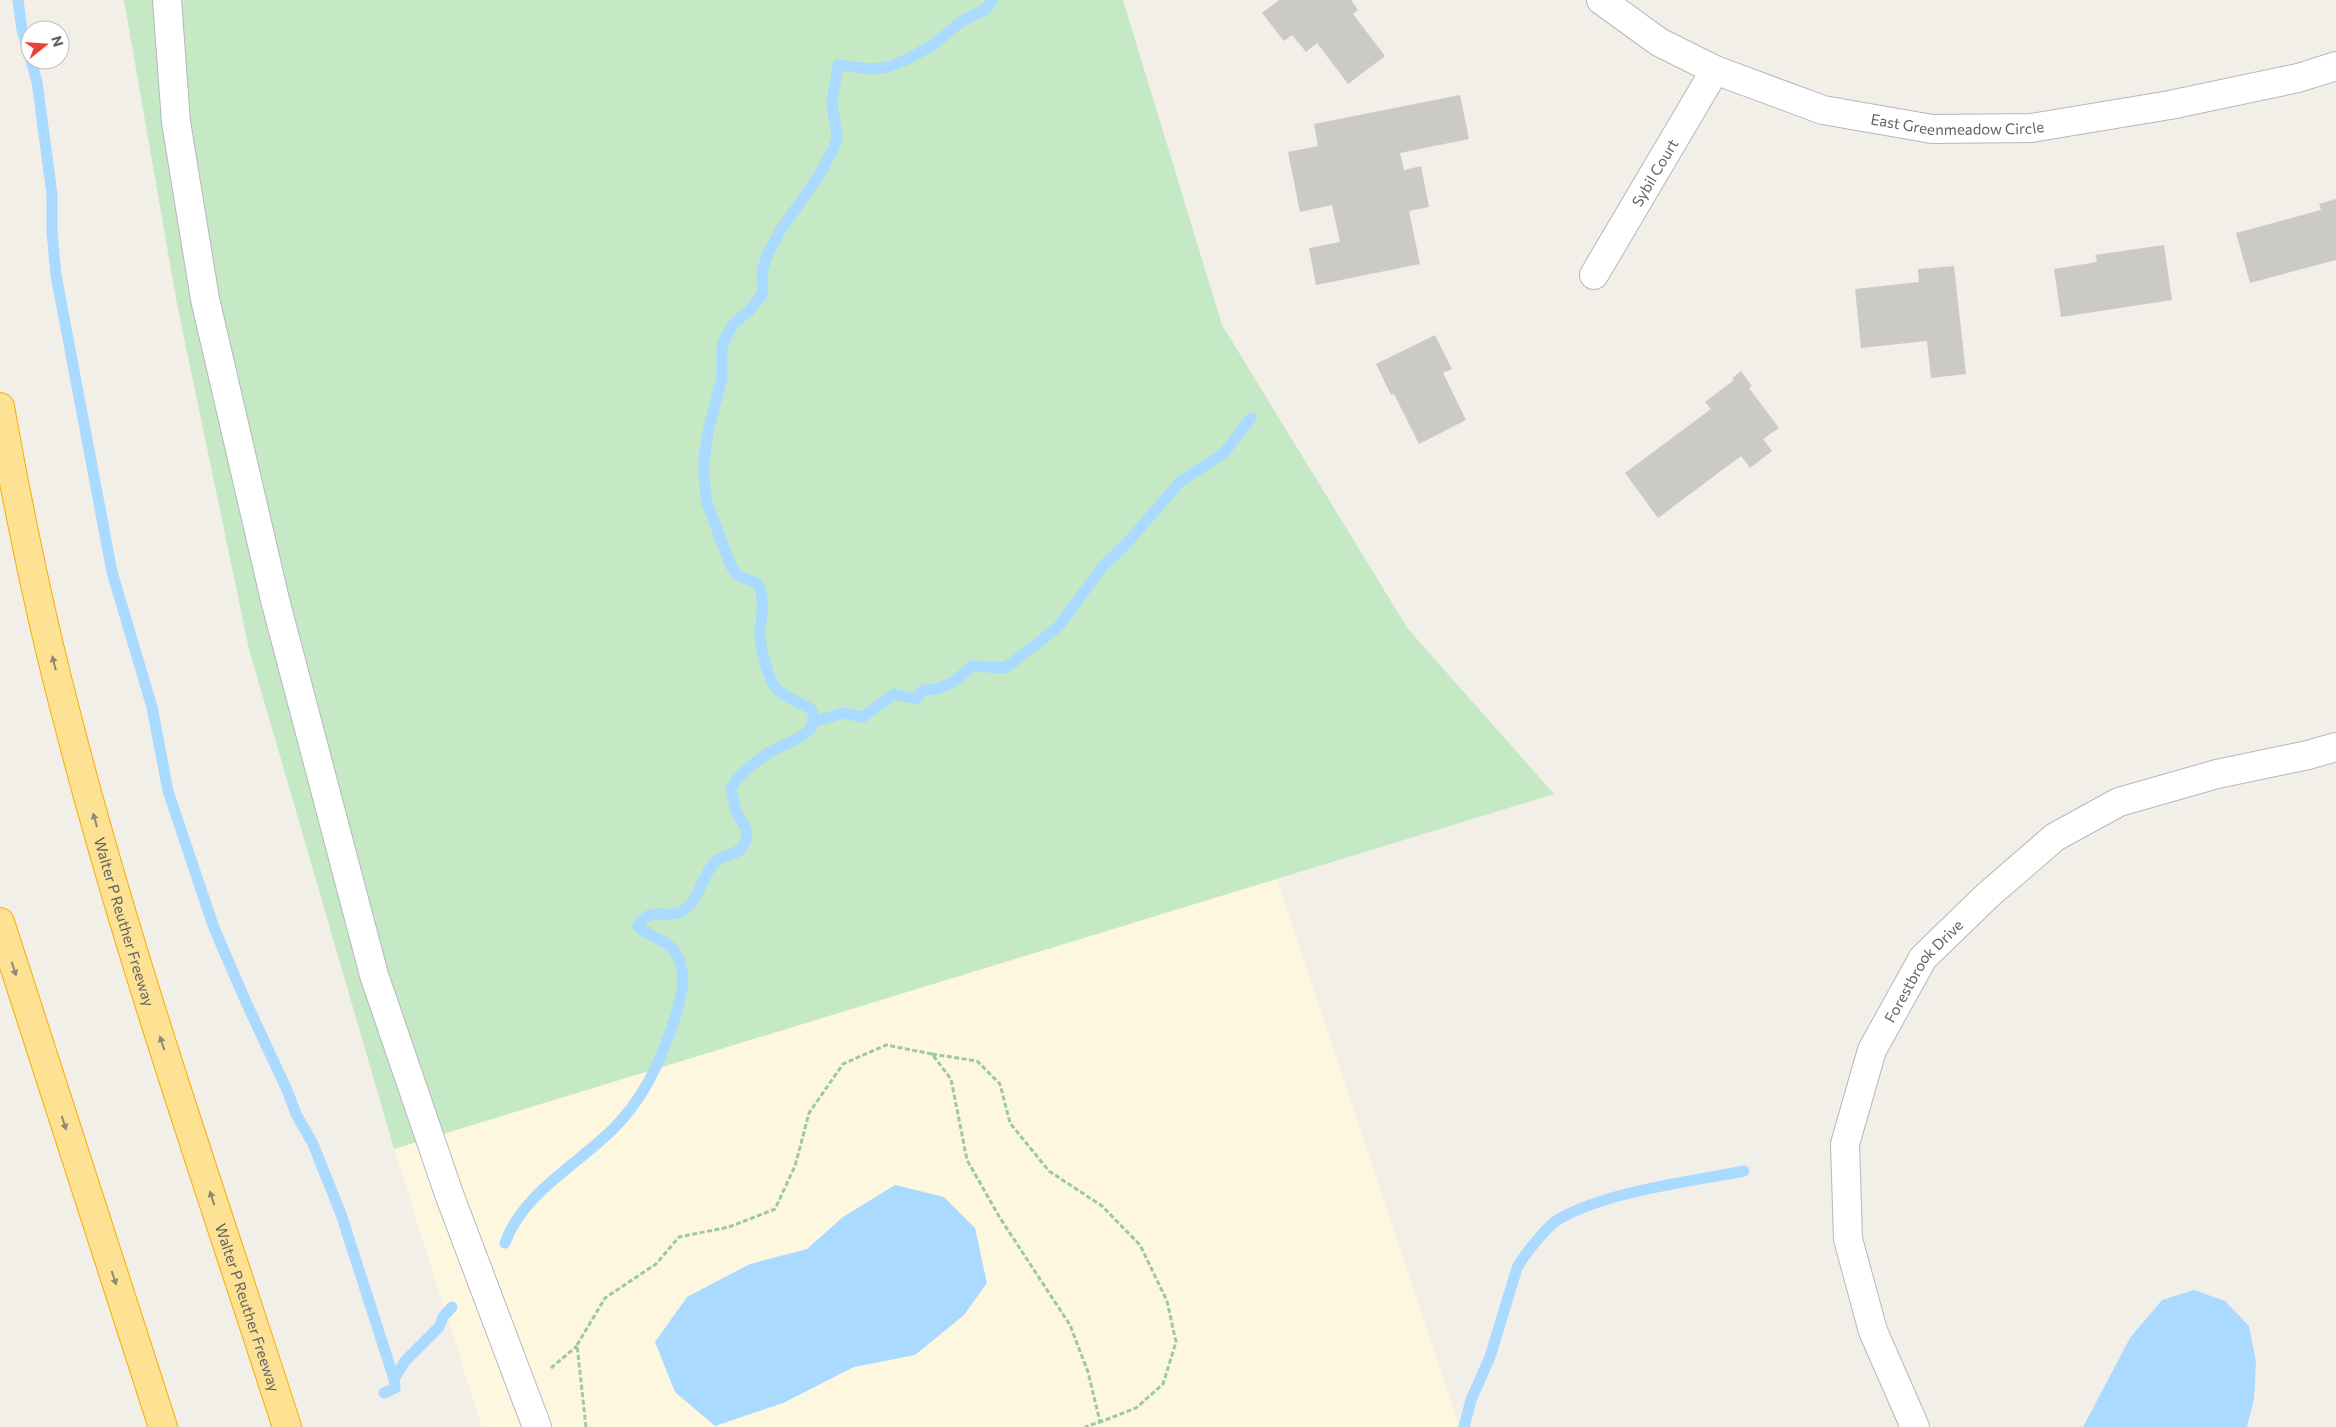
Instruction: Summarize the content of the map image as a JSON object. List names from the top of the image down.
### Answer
{
  "streets": {
    "highway": ["Walter P Reuther Freeway"],
    "street": ["East Greenmeadow Circle", "Sybil Court", "Forestbrook Drive"]
  },
  "crossings": [
    ["East Greenmeadow Circle", "Sybil Court"]
  ],
  "north": "right"
}
